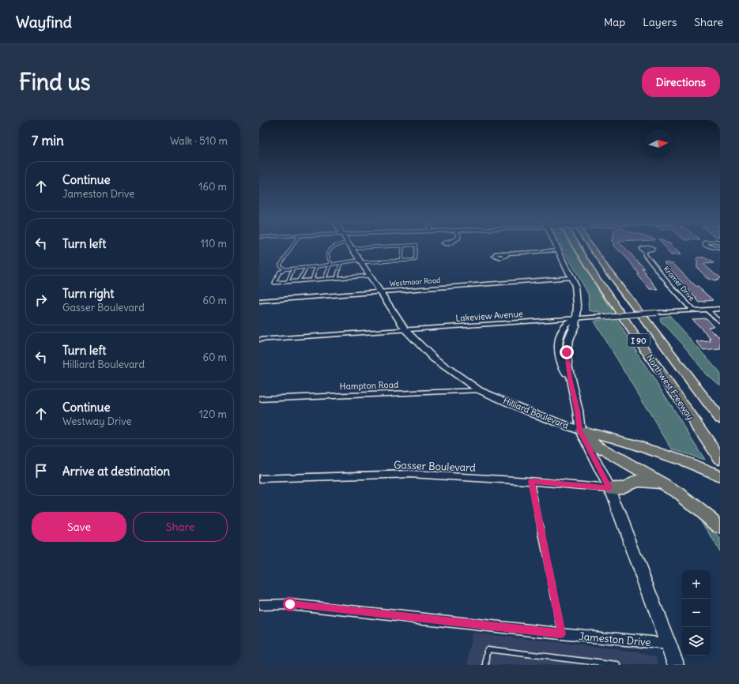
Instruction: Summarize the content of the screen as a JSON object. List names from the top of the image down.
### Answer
{
  "streets": {
    "highway": ["I 90", "Northwest Freeway"],
    "main road": ["Hilliard Boulevard"],
    "street": [
      "Westmoor Road",
      "Kramer Drive",
      "Lakeview Avenue",
      "Hampton Road",
      "Gasser Boulevard",
      "Jameston Drive"
    ]
  },
  "crossings": [
    ["Westmoor Road", "Hilliard Boulevard"],
    ["Kramer Drive", "Lakeview Avenue"],
    ["Lakeview Avenue", "Hilliard Boulevard"],
    ["Hampton Road", "Hilliard Boulevard"],
    ["Hilliard Boulevard", "Gasser Boulevard"],
    ["Hilliard Boulevard", "Jameston Drive"]
  ],
  "north": "right",
  "page": {
    "header": "Wayfind",
    "nav": ["Map", "Layers", "Share"],
    "buttons": [
      "Directions",
      ["Save", "Share"]
    ],
    "title": "Find us",
    "heading": ["7 min", "Walk · 510 m"],
    "list": [
      ["Continue", "Jameston Drive", "160 m"],
      ["Turn left", "110 m"],
      ["Turn right", "Gasser Boulevard", "60 m"],
      ["Turn left", "Hilliard Boulevard", "60 m"],
      ["Continue", "Westway Drive", "120 m"],
      "Arrive at destination"
    ],
    "map_buttons": ["+", "−"]
  }
}
